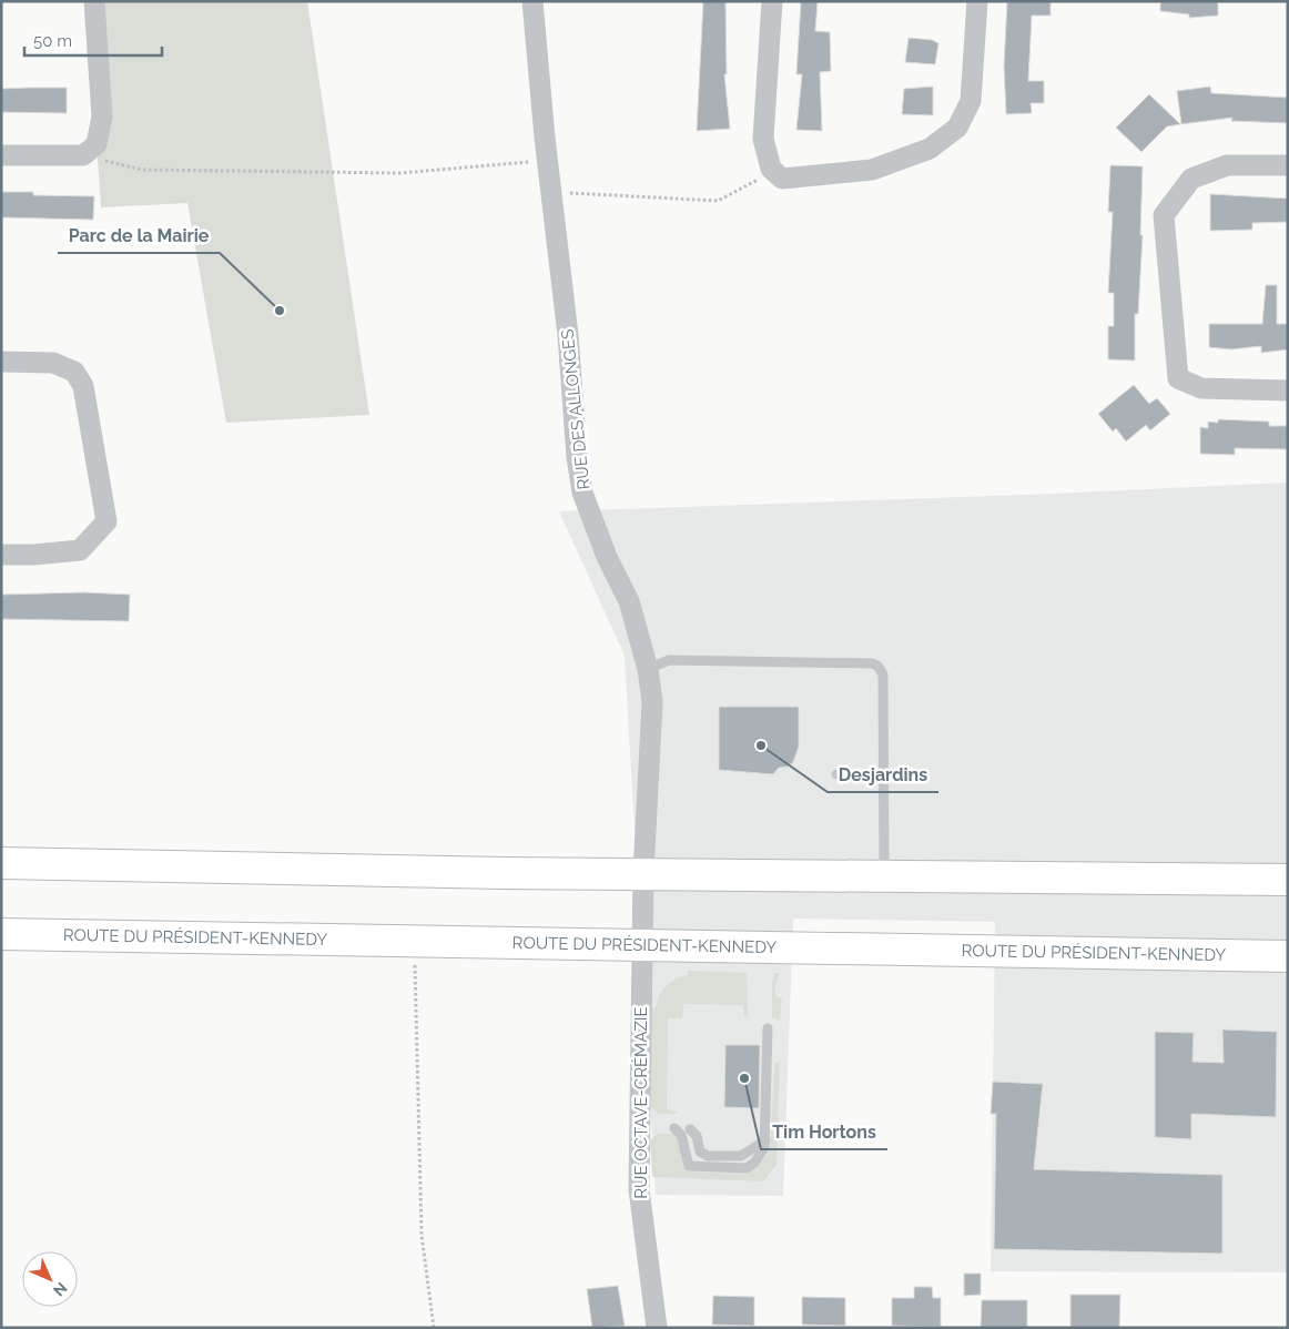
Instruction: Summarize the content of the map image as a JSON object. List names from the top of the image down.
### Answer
{
  "streets": {
    "main road": ["ROUTE DU PRÉSIDENT-KENNEDY"],
    "street": ["RUE DES ALLONGES", "RUE OCTAVE-CRÉMAZIE"]
  },
  "crossings": [
    ["RUE DES ALLONGES", "RUE OCTAVE-CRÉMAZIE"],
    ["ROUTE DU PRÉSIDENT-KENNEDY", "RUE OCTAVE-CRÉMAZIE"]
  ],
  "places": ["Parc de la Mairie", "Desjardins", "Tim Hortons"],
  "scale_bar": "50 m",
  "north": "bottom right"
}
